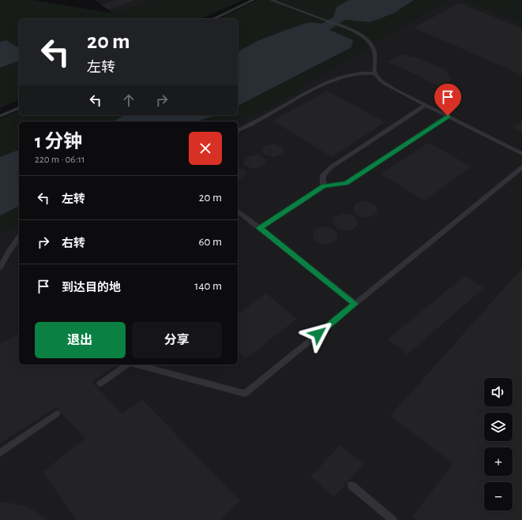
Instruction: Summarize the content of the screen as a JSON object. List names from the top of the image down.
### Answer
{
  "page": {
    "turn": ["20 m", "左转"],
    "heading": ["1 分钟", "220 m · 06:11"],
    "list": [
      {
        "name": "左转",
        "value": "20 m"
      },
      {
        "name": "右转",
        "value": "60 m"
      },
      {
        "name": "到达目的地",
        "value": "140 m"
      }
    ],
    "buttons": ["退出", "分享"],
    "map_buttons": ["+", "−"]
  }
}
